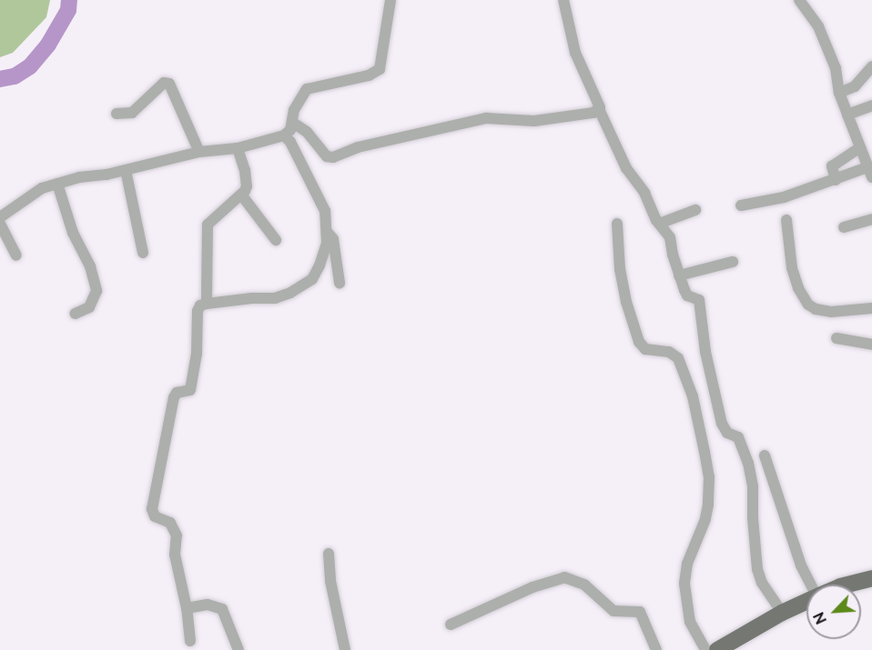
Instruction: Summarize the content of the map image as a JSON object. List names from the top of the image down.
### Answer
{
  "north": "bottom left"
}
